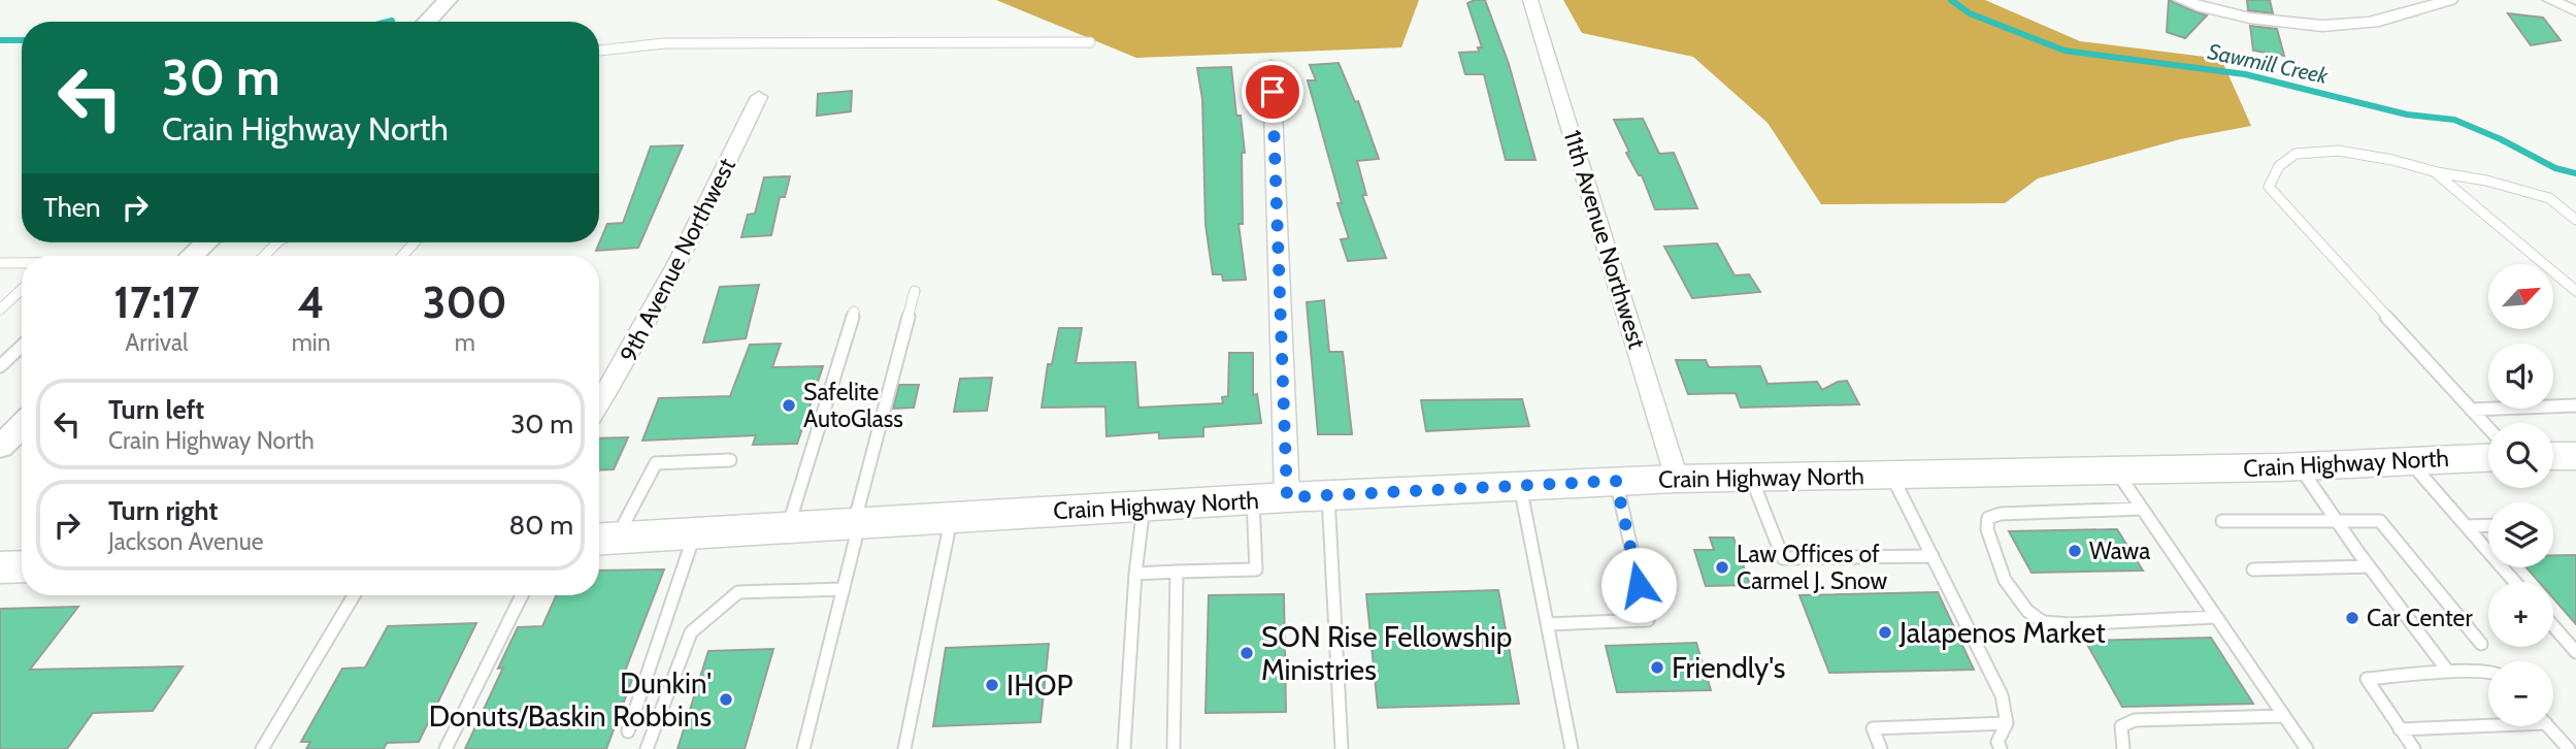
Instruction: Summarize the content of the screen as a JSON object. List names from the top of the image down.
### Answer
{
  "streets": {
    "main road": ["Crain Highway North"],
    "street": ["11th Avenue Northwest", "9th Avenue Northwest"]
  },
  "crossings": [
    ["11th Avenue Northwest", "Crain Highway North"]
  ],
  "water": ["Sawmill Creek"],
  "places": [
    "Safelite AutoGlass",
    "Wawa",
    "Law Offices of Carmel J. Snow",
    "Car Center",
    "Jalapenos Market",
    "SON Rise Fellowship Ministries",
    "Friendly's",
    "IHOP",
    "Dunkin' Donuts/Baskin Robbins"
  ],
  "north": "top right",
  "page": {
    "turn": ["30 m", "Crain Highway North"],
    "then": "Then",
    "eta": [
      "17:17",
      "Arrival",
      "4",
      "min",
      "300",
      "m"
    ],
    "map_buttons": ["+", "−"],
    "list": [
      {
        "name": "Turn left",
        "note": "Crain Highway North",
        "value": "30 m"
      },
      {
        "name": "Turn right",
        "note": "Jackson Avenue",
        "value": "80 m"
      }
    ]
  }
}
